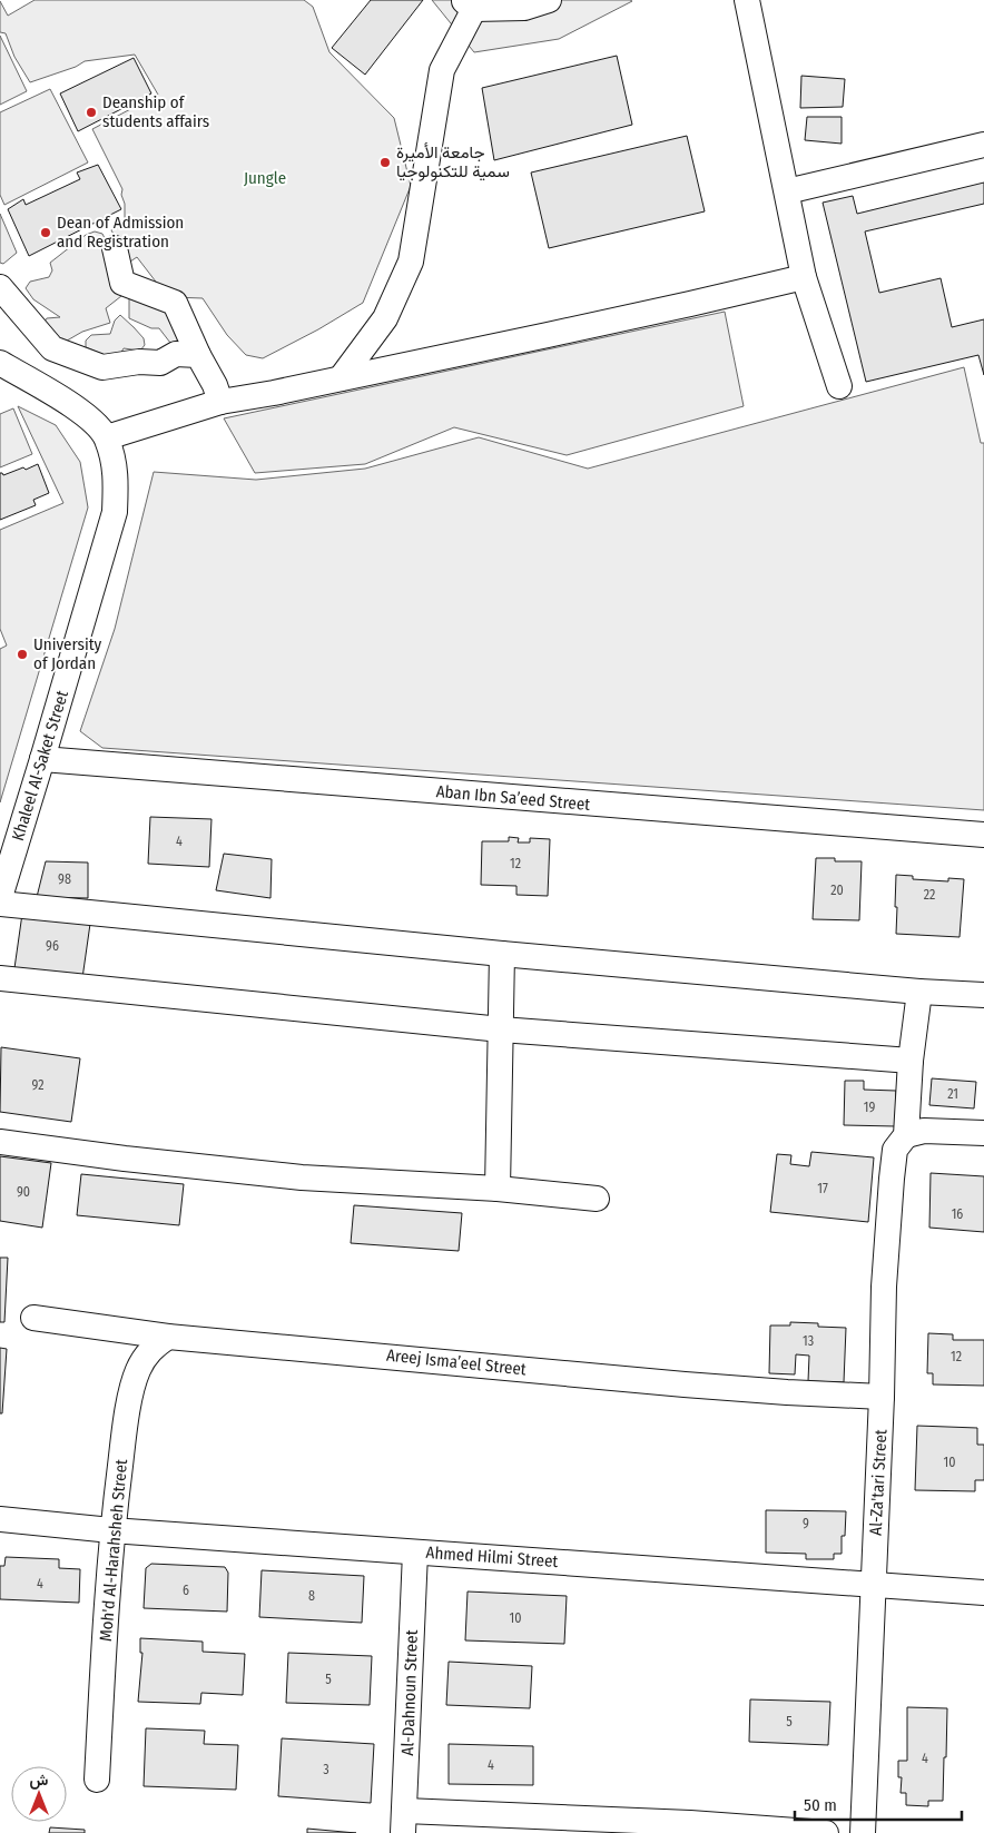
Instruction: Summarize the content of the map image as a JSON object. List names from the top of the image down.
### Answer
{
  "streets": {
    "street": [
      "Khaleel Al-Saket Street",
      "Aban Ibn Sa’eed Street",
      "Areej Isma’eel Street",
      "Al-Za'tari Street",
      "Moh'd Al-Harahsheh Street",
      "Ahmed Hilmi Street",
      "Al-Dahnoun Street"
    ]
  },
  "crossings": [
    ["Khaleel Al-Saket Street", "Aban Ibn Sa’eed Street"],
    ["Areej Isma’eel Street", "Al-Za'tari Street"],
    ["Areej Isma’eel Street", "Moh'd Al-Harahsheh Street"],
    ["Al-Za'tari Street", "Ahmed Hilmi Street"],
    ["Moh'd Al-Harahsheh Street", "Ahmed Hilmi Street"],
    ["Ahmed Hilmi Street", "Al-Dahnoun Street"]
  ],
  "parks": ["Jungle"],
  "places": [
    "Deanship of students affairs",
    "جامعة الأميرة سمية للتكنولوجيا",
    "Dean of Admission and Registration",
    "University of Jordan"
  ],
  "house_numbers": [
    "4",
    "12",
    "98",
    "20",
    "22",
    "96",
    "92",
    "21",
    "19",
    "17",
    "90",
    "16",
    "13",
    "12",
    "10",
    "9",
    "4",
    "6",
    "8",
    "10",
    "5",
    "5",
    "4",
    "4",
    "3"
  ],
  "scale_bar": "50 m",
  "north": "top"
}
